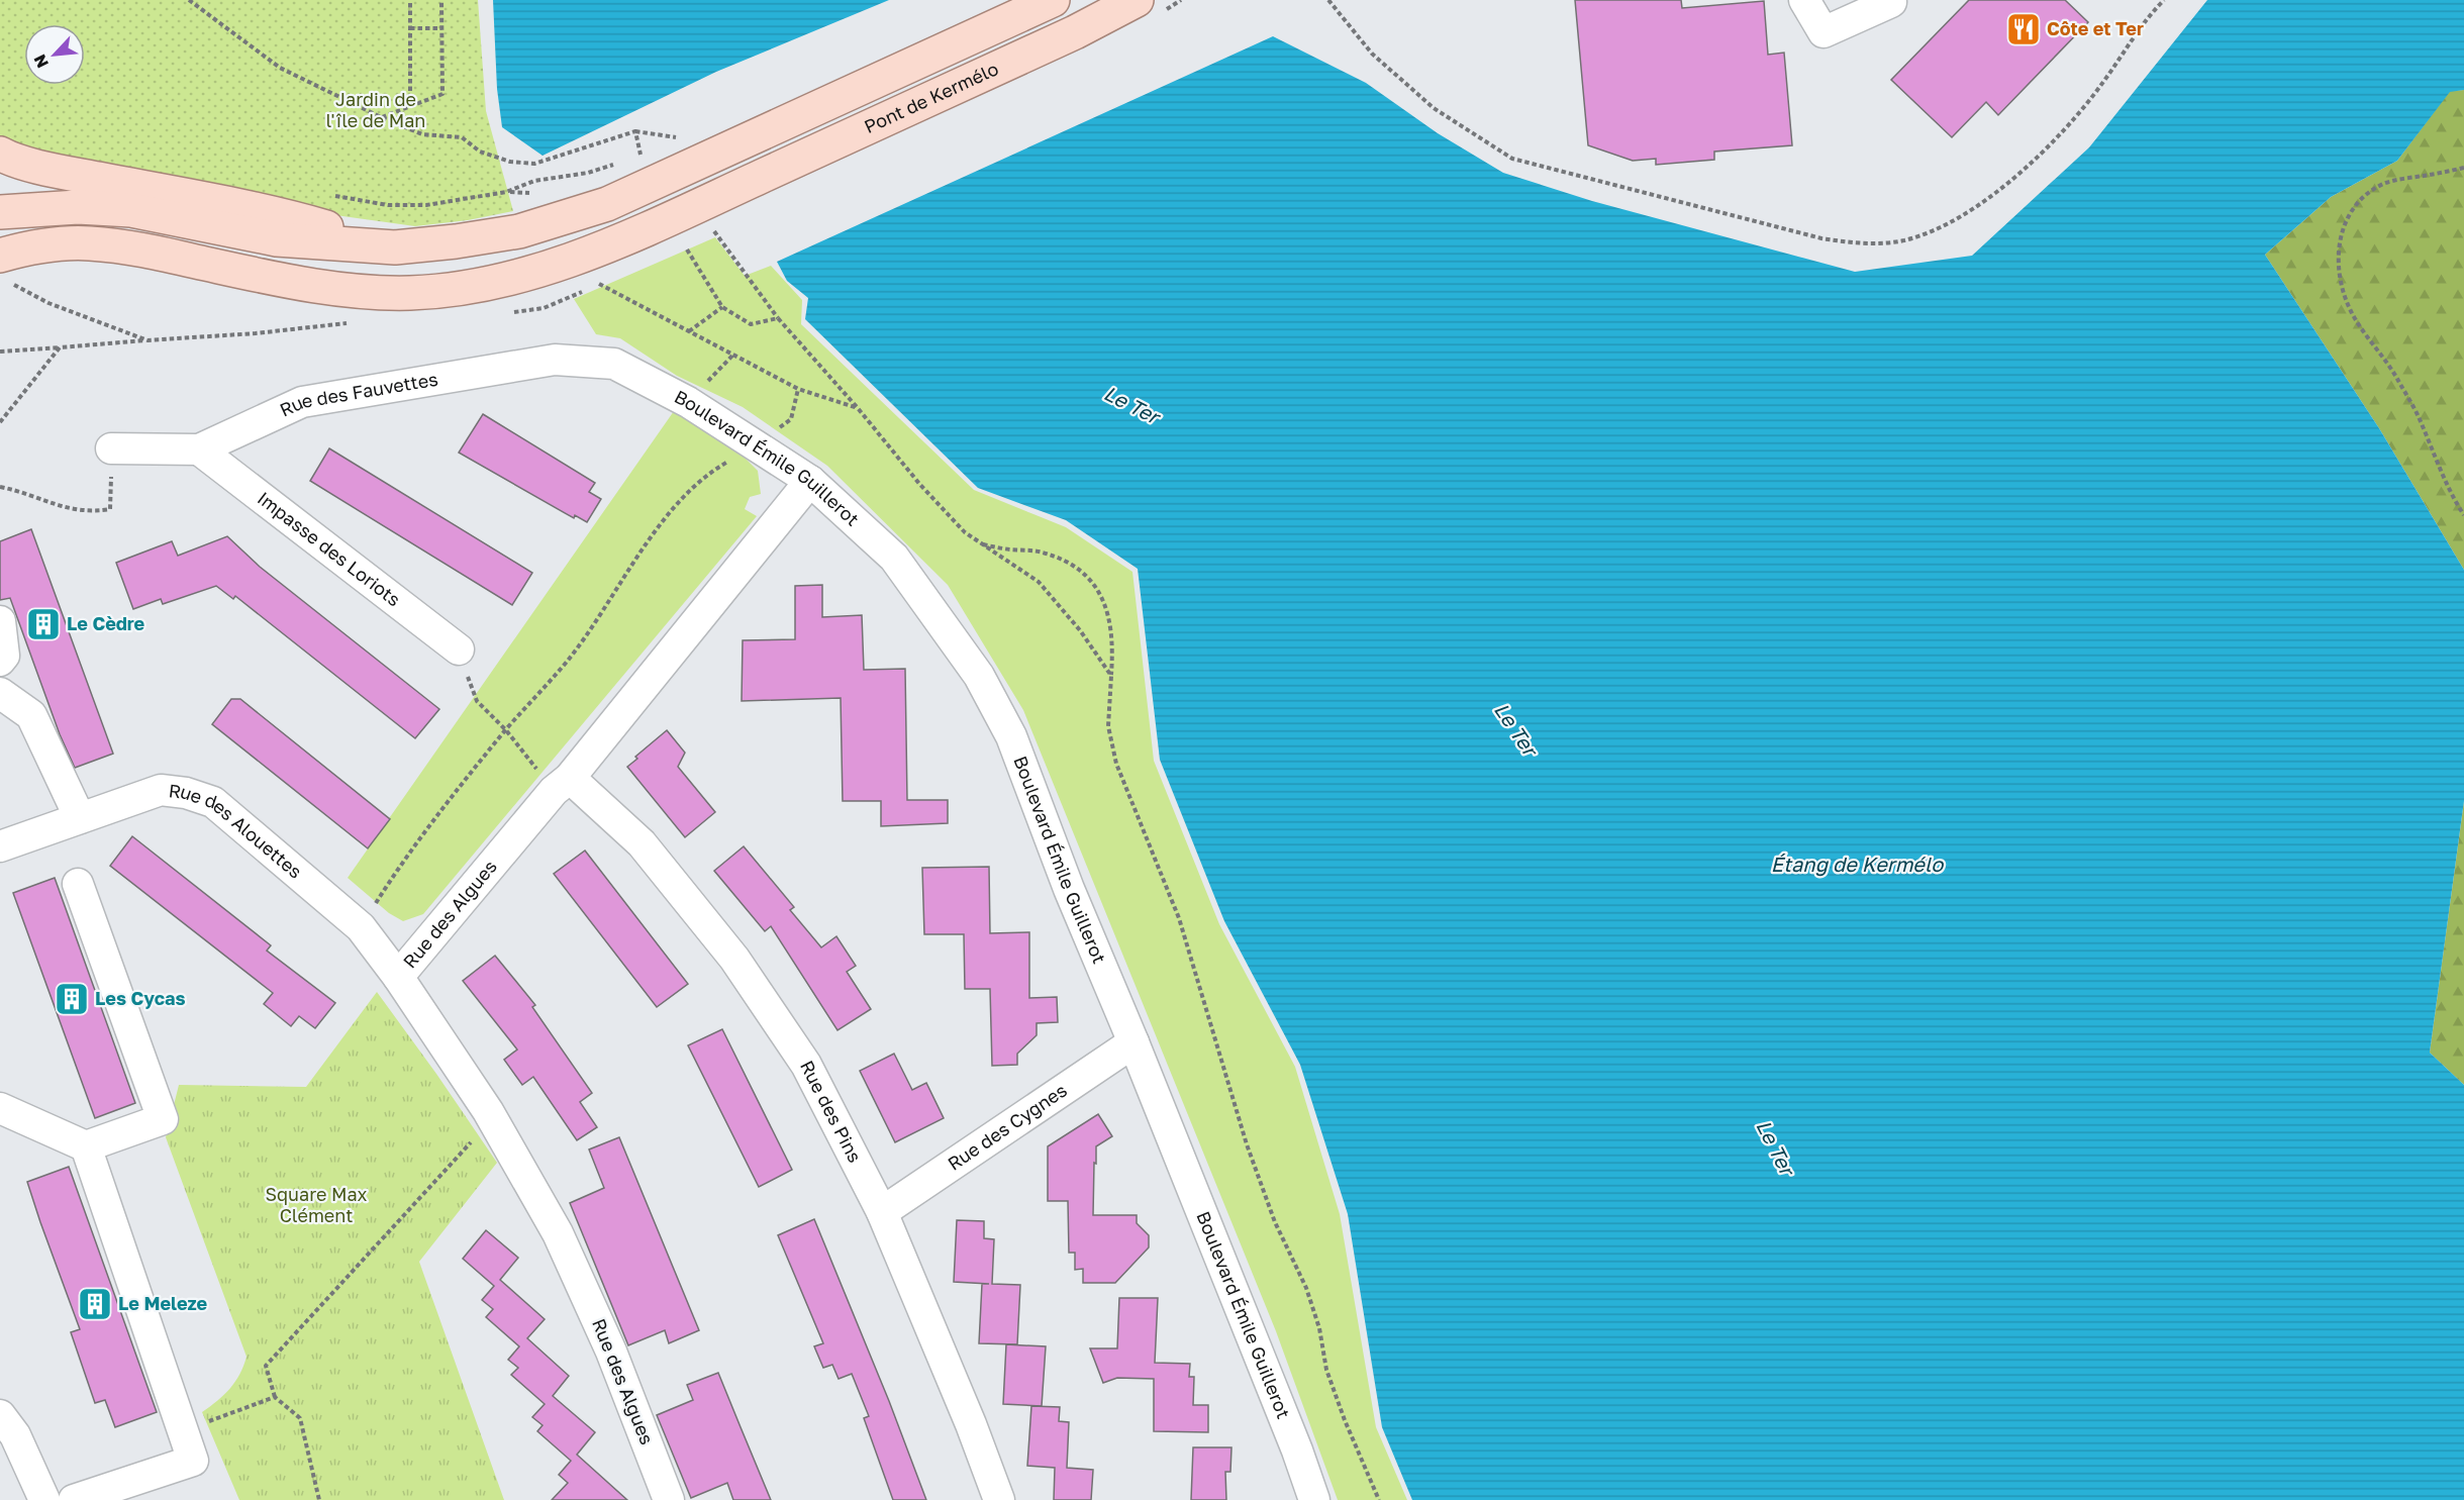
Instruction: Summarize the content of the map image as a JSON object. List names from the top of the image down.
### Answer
{
  "streets": {
    "main road": ["Pont de Kermélo"],
    "street": [
      "Rue des Fauvettes",
      "Boulevard Émile Guillerot",
      "Impasse des Loriots",
      "Rue des Alouettes",
      "Rue des Algues",
      "Rue des Pins",
      "Rue des Cygnes"
    ]
  },
  "crossings": [
    ["Rue des Fauvettes", "Boulevard Émile Guillerot"],
    ["Rue des Fauvettes", "Impasse des Loriots"],
    ["Boulevard Émile Guillerot", "Rue des Algues"],
    ["Boulevard Émile Guillerot", "Rue des Cygnes"],
    ["Rue des Alouettes", "Rue des Algues"],
    ["Rue des Algues", "Rue des Pins"],
    ["Rue des Pins", "Rue des Cygnes"]
  ],
  "water": ["Le Ter", "Étang de Kermélo"],
  "parks": ["Jardin de l'île de Man", "Square Max Clément"],
  "places": {
    "restaurant": ["Côte et Ter"],
    "building": ["Le Cèdre", "Les Cycas", "Le Meleze"]
  },
  "north": "bottom left"
}
